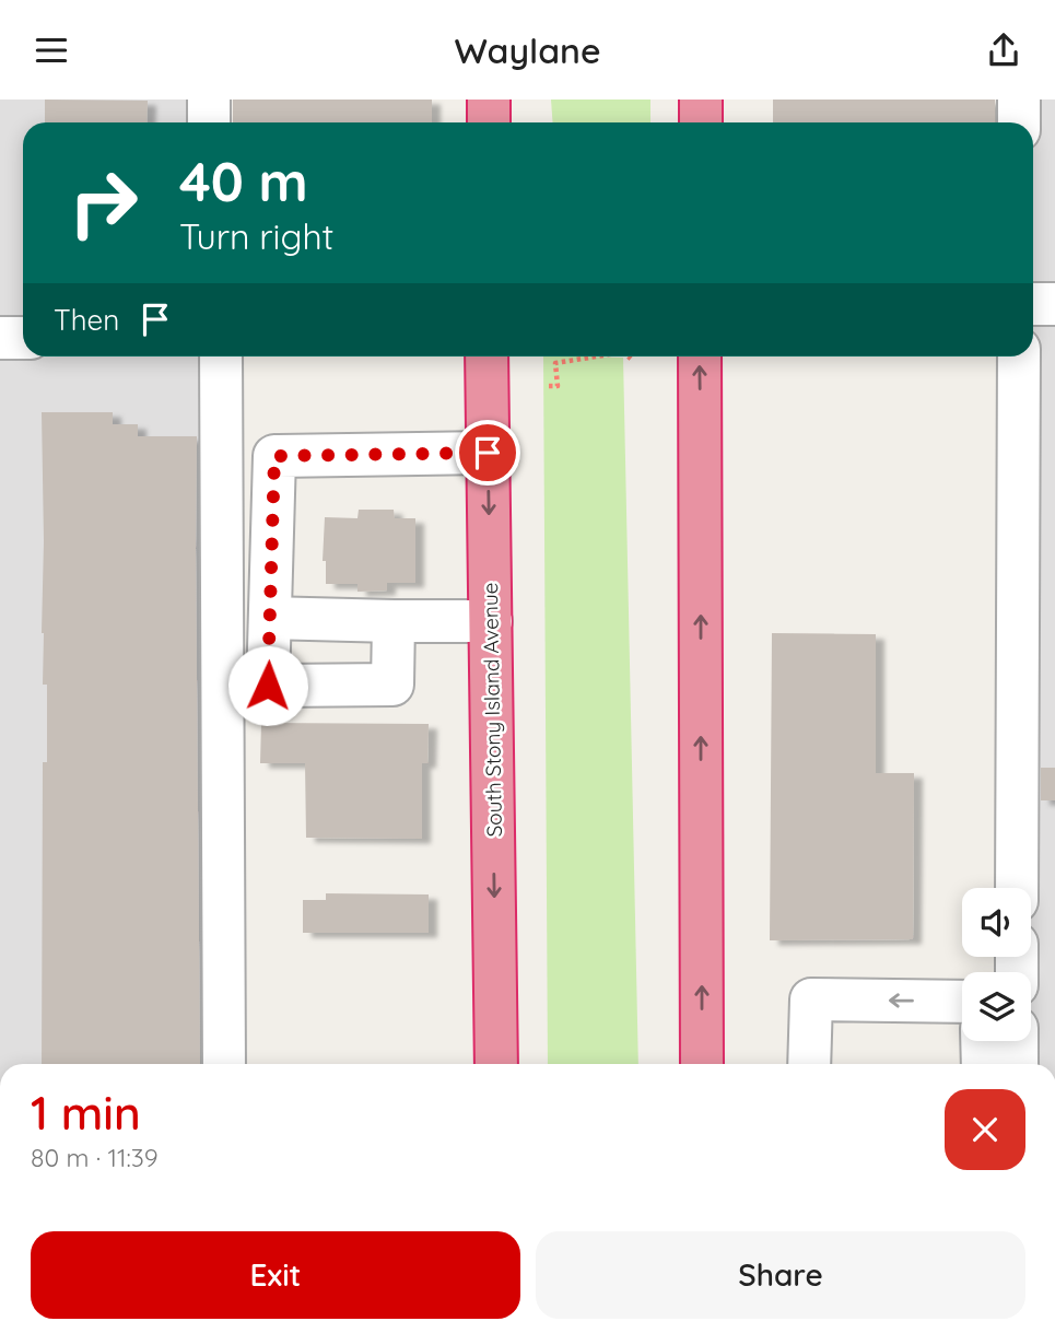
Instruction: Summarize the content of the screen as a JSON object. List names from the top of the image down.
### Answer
{
  "streets": {
    "highway": ["South Stony Island Avenue"]
  },
  "page": {
    "header": "Waylane",
    "turn": ["40 m", "Turn right"],
    "then": "Then",
    "heading": ["1 min", "80 m · 11:39"],
    "buttons": ["Exit", "Share"]
  }
}
